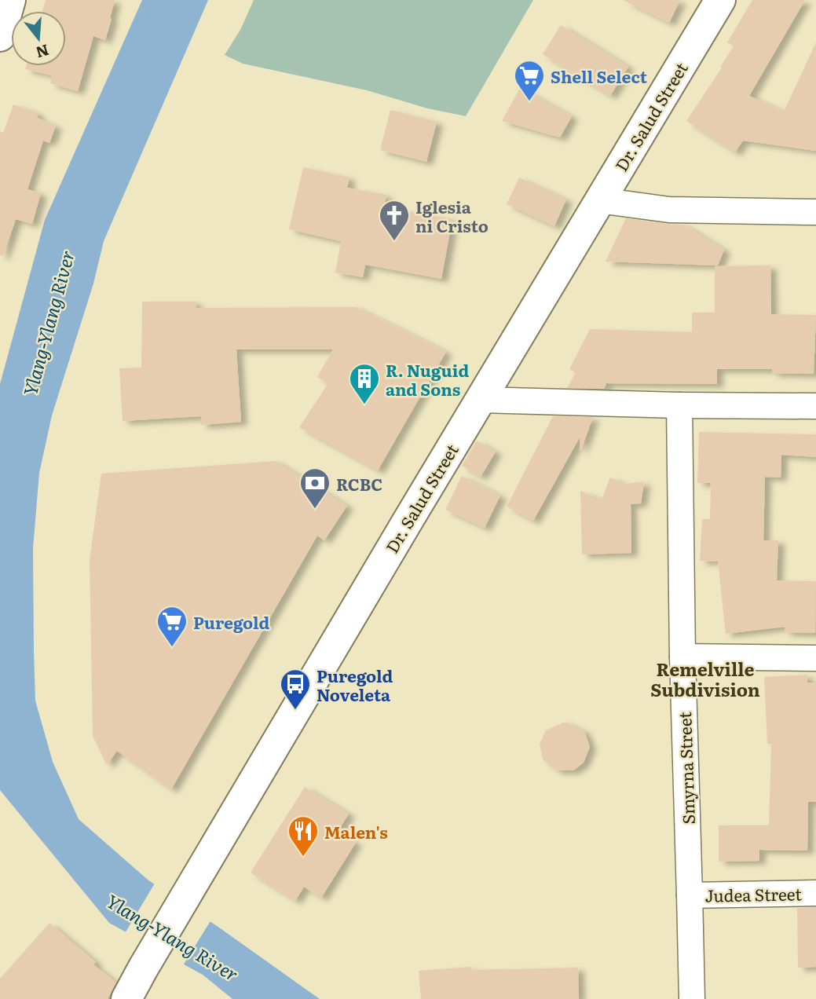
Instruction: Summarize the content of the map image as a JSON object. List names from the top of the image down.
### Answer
{
  "streets": {
    "main road": ["Dr. Salud Street"],
    "street": ["Smyrna Street", "Judea Street"]
  },
  "crossings": [
    ["Smyrna Street", "Judea Street"]
  ],
  "districts": ["Remelville Subdivision"],
  "water": ["Ylang-Ylang River"],
  "places": {
    "supermarket": ["Shell Select", "Puregold"],
    "church": ["Iglesia ni Cristo"],
    "building": ["R. Nuguid and Sons"],
    "bank": ["RCBC"],
    "bus stop": ["Puregold Noveleta"],
    "restaurant": ["Malen's"]
  },
  "north": "bottom"
}
